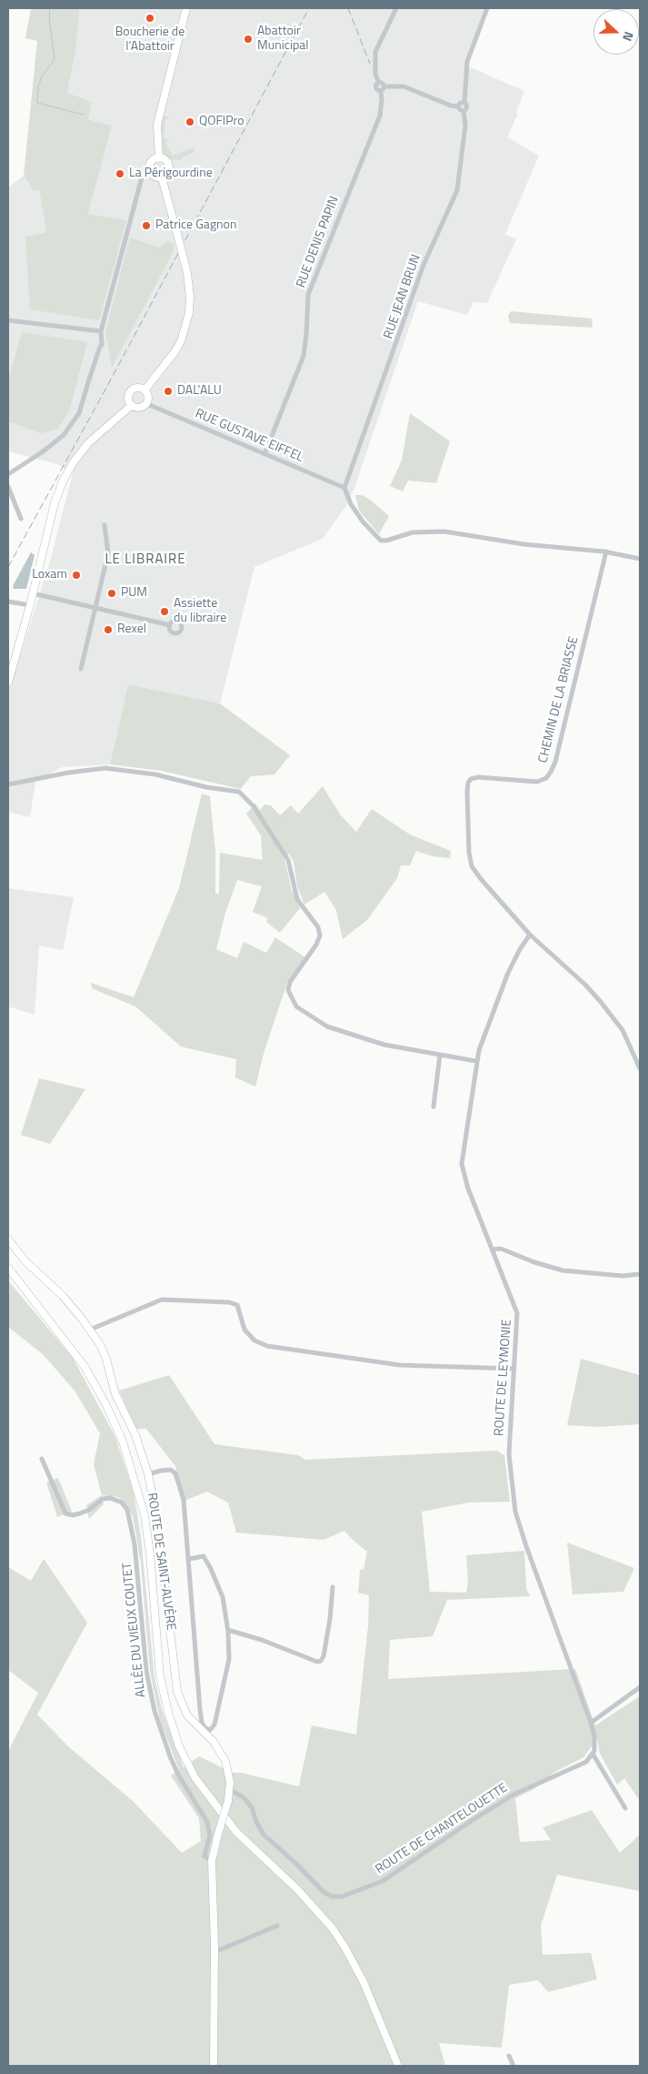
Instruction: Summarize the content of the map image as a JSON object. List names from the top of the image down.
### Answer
{
  "streets": {
    "main road": ["ROUTE DE SAINT-ALVÈRE"],
    "street": [
      "RUE DENIS PAPIN",
      "RUE JEAN BRUN",
      "RUE GUSTAVE EIFFEL",
      "CHEMIN DE LA BRIASSE",
      "ROUTE DE LEYMONIE",
      "ALLÉE DU VIEUX COUTET",
      "ROUTE DE CHANTELOUETTE"
    ]
  },
  "crossings": [
    ["RUE DENIS PAPIN", "RUE GUSTAVE EIFFEL"],
    ["RUE JEAN BRUN", "RUE GUSTAVE EIFFEL"],
    ["CHEMIN DE LA BRIASSE", "ROUTE DE LEYMONIE"],
    ["ROUTE DE SAINT-ALVÈRE", "ALLÉE DU VIEUX COUTET"],
    ["ROUTE DE SAINT-ALVÈRE", "ROUTE DE CHANTELOUETTE"]
  ],
  "districts": ["LE LIBRAIRE"],
  "places": [
    "Boucherie de l'Abattoir",
    "Abattoir Municipal",
    "QOFIPro",
    "La Périgourdine",
    "Patrice Gagnon",
    "DAL'ALU",
    "Loxam",
    "PUM",
    "Assiette du libraire",
    "Rexel"
  ],
  "north": "right"
}
